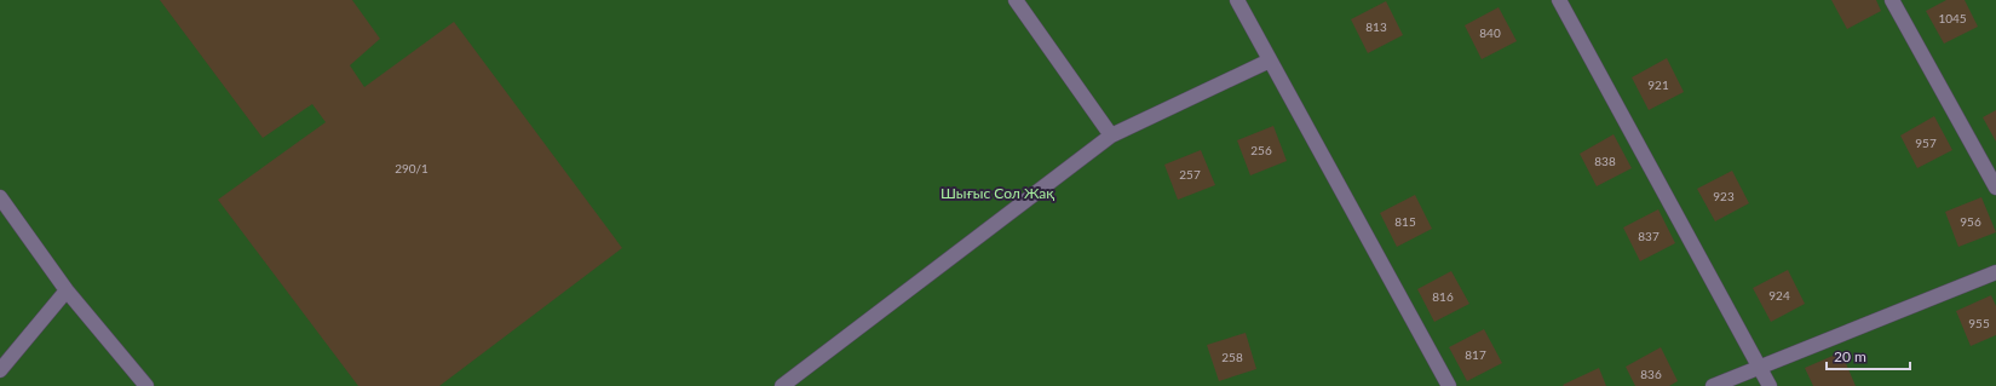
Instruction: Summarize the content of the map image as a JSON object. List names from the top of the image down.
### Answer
{
  "parks": ["Шығыс Сол Жақ"],
  "house_numbers": [
    "1045",
    "813",
    "840",
    "921",
    "957",
    "256",
    "838",
    "290/1",
    "257",
    "923",
    "815",
    "956",
    "837",
    "924",
    "816",
    "955",
    "817",
    "258",
    "836"
  ],
  "scale_bar": "20 m"
}
